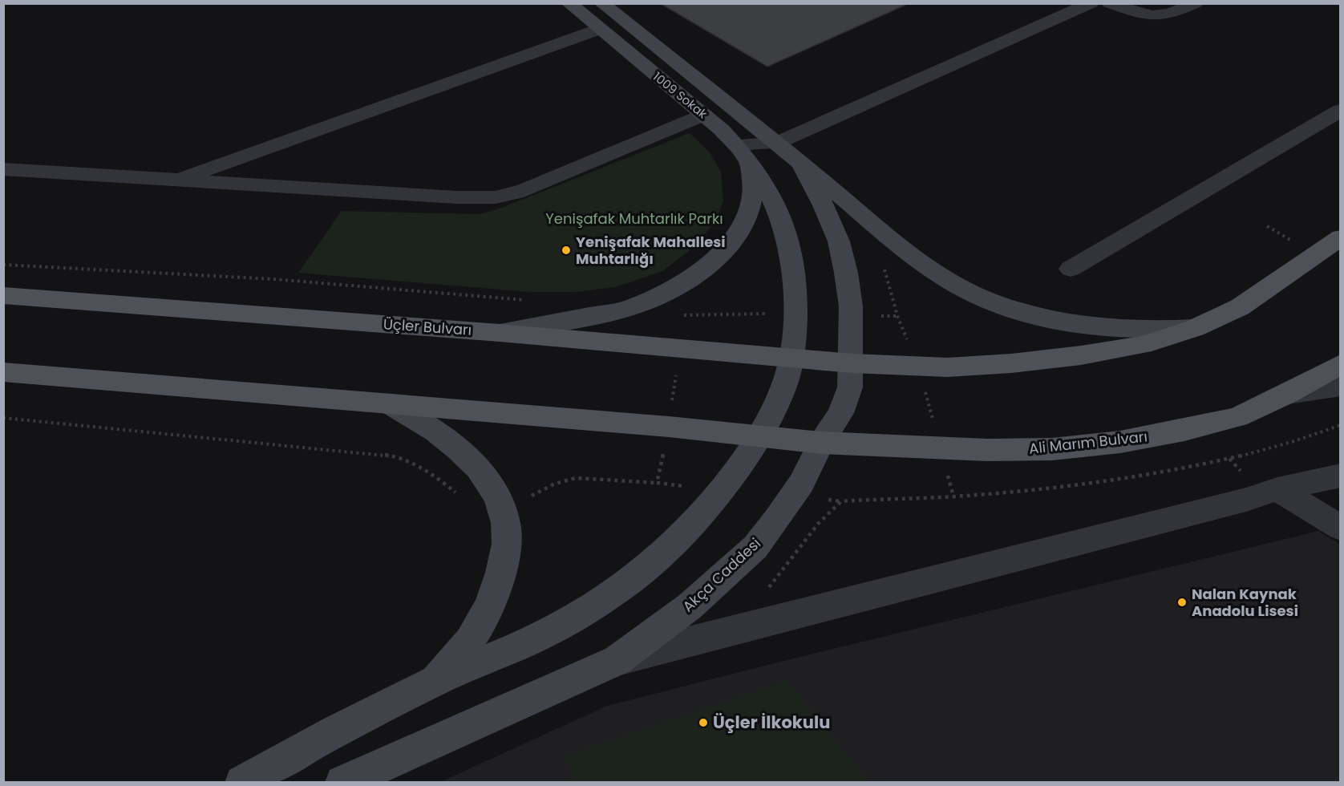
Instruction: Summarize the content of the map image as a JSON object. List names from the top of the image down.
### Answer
{
  "streets": {
    "main road": ["Üçler Bulvarı", "Ali Marım Bulvarı"],
    "street": ["1009 Sokak", "Akça Caddesi"]
  },
  "crossings": [
    ["1009 Sokak", "Üçler Bulvarı"],
    ["1009 Sokak", "Akça Caddesi"],
    ["Üçler Bulvarı", "Akça Caddesi"],
    ["Ali Marım Bulvarı", "Akça Caddesi"]
  ],
  "parks": ["Yenişafak Muhtarlık Parkı"],
  "places": ["Yenişafak Mahallesi Muhtarlığı", "Nalan Kaynak Anadolu Lisesi", "Üçler İlkokulu"]
}
